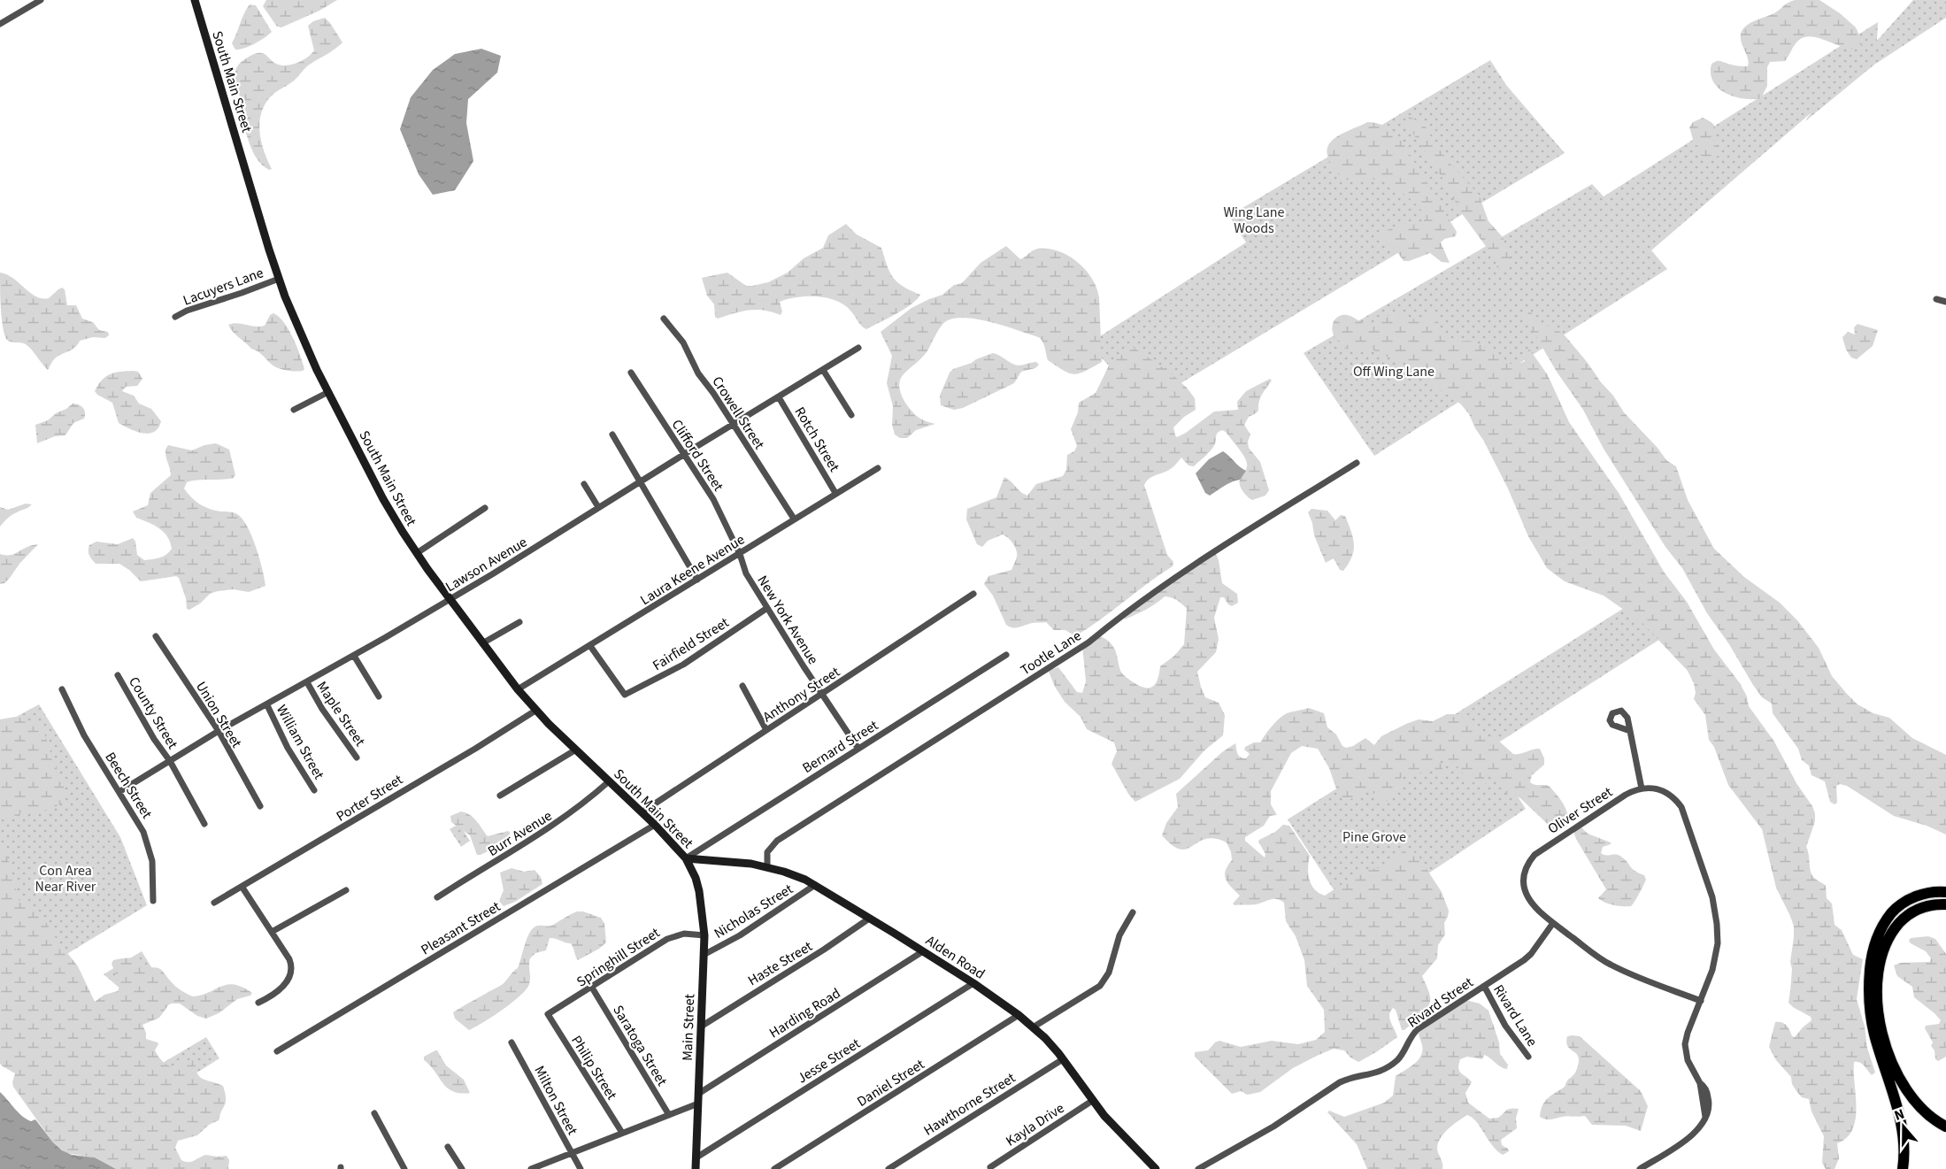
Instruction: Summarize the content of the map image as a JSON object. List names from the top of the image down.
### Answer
{
  "streets": {
    "main road": ["South Main Street", "Alden Road", "Main Street"],
    "street": [
      "Lacuyers Lane",
      "Crowell Street",
      "Rotch Street",
      "Clifford Street",
      "Lawson Avenue",
      "Laura Keene Avenue",
      "New York Avenue",
      "Fairfield Street",
      "Tootle Lane",
      "Anthony Street",
      "County Street",
      "Maple Street",
      "Union Street",
      "William Street",
      "Bernard Street",
      "Beech Street",
      "Porter Street",
      "Oliver Street",
      "Burr Avenue",
      "Nicholas Street",
      "Pleasant Street",
      "Springhill Street",
      "Haste Street",
      "Rivard Street",
      "Harding Road",
      "Rivard Lane",
      "Saratoga Street",
      "Jesse Street",
      "Philip Street",
      "Daniel Street",
      "Milton Street",
      "Hawthorne Street",
      "Kayla Drive"
    ]
  },
  "crossings": [
    ["South Main Street", "Lacuyers Lane"],
    ["South Main Street", "Lawson Avenue"],
    ["South Main Street", "Laura Keene Avenue"],
    ["South Main Street", "Anthony Street"],
    ["South Main Street", "Bernard Street"],
    ["South Main Street", "Porter Street"],
    ["South Main Street", "Burr Avenue"],
    ["South Main Street", "Pleasant Street"],
    ["South Main Street", "Alden Road"],
    ["South Main Street", "Main Street"],
    ["Crowell Street", "Lawson Avenue"],
    ["Crowell Street", "Laura Keene Avenue"],
    ["Rotch Street", "Lawson Avenue"],
    ["Rotch Street", "Laura Keene Avenue"],
    ["Clifford Street", "Lawson Avenue"],
    ["Clifford Street", "Laura Keene Avenue"],
    ["Clifford Street", "New York Avenue"],
    ["Lawson Avenue", "County Street"],
    ["Lawson Avenue", "Maple Street"],
    ["Lawson Avenue", "Union Street"],
    ["Lawson Avenue", "William Street"],
    ["Lawson Avenue", "Beech Street"],
    ["Laura Keene Avenue", "New York Avenue"],
    ["Laura Keene Avenue", "Fairfield Street"],
    ["New York Avenue", "Fairfield Street"],
    ["New York Avenue", "Anthony Street"],
    ["New York Avenue", "Bernard Street"],
    ["Tootle Lane", "Alden Road"],
    ["Bernard Street", "Alden Road"],
    ["Oliver Street", "Rivard Street"],
    ["Nicholas Street", "Alden Road"],
    ["Nicholas Street", "Main Street"],
    ["Springhill Street", "Main Street"],
    ["Springhill Street", "Saratoga Street"],
    ["Springhill Street", "Philip Street"],
    ["Alden Road", "Haste Street"],
    ["Alden Road", "Harding Road"],
    ["Alden Road", "Jesse Street"],
    ["Alden Road", "Daniel Street"],
    ["Alden Road", "Hawthorne Street"],
    ["Alden Road", "Kayla Drive"],
    ["Haste Street", "Main Street"],
    ["Rivard Street", "Rivard Lane"],
    ["Harding Road", "Main Street"],
    ["Main Street", "Jesse Street"]
  ],
  "parks": [
    "Wing Lane Woods",
    "Off Wing Lane",
    "Pine Grove",
    "Con Area Near River"
  ],
  "north": "top"
}
